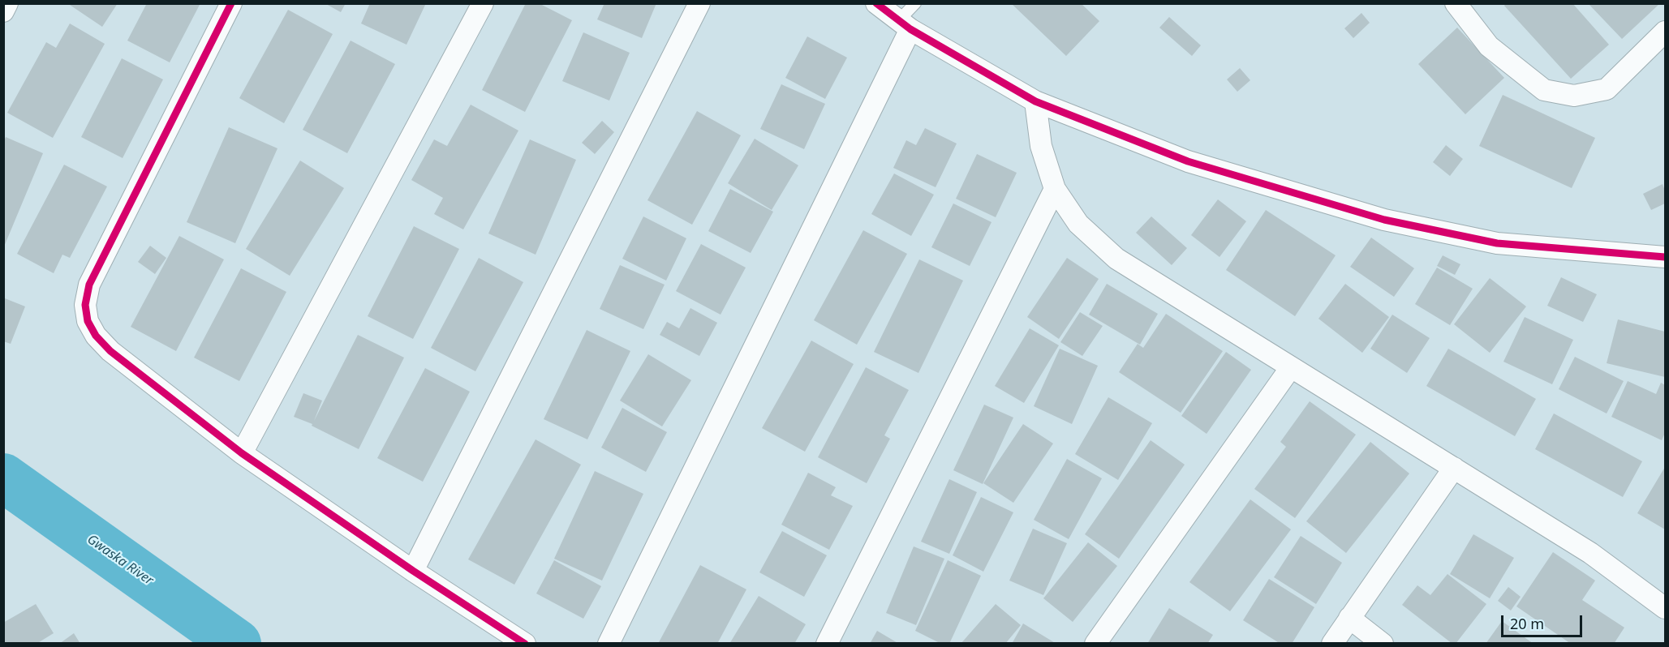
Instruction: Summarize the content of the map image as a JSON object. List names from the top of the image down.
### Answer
{
  "water": ["Gwaska River"],
  "scale_bar": "20 m"
}
